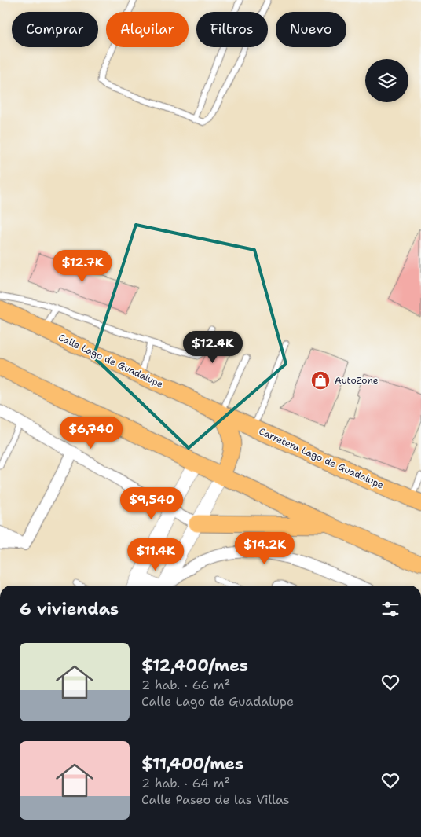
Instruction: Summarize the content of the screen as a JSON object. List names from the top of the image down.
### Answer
{
  "streets": {
    "main road": ["Calle Lago de Guadalupe", "Carretera Lago de Guadalupe"]
  },
  "crossings": [
    ["Calle Lago de Guadalupe", "Carretera Lago de Guadalupe"]
  ],
  "places": {
    "shop": ["AutoZone"]
  },
  "page": {
    "chip": [
      "Comprar",
      "Alquilar",
      "Filtros",
      "Nuevo"
    ],
    "price": [
      "$12.7K",
      "$12.4K",
      "$6,740",
      "$9,540",
      "$14.2K",
      "$11.4K"
    ],
    "heading": "6 viviendas",
    "list": [
      {
        "name": "$12,400/mes",
        "note": "2 hab. · 66 m² · Calle Lago de Guadalupe"
      },
      {
        "name": "$11,400/mes",
        "note": "2 hab. · 64 m² · Calle Paseo de las Villas"
      }
    ]
  }
}
